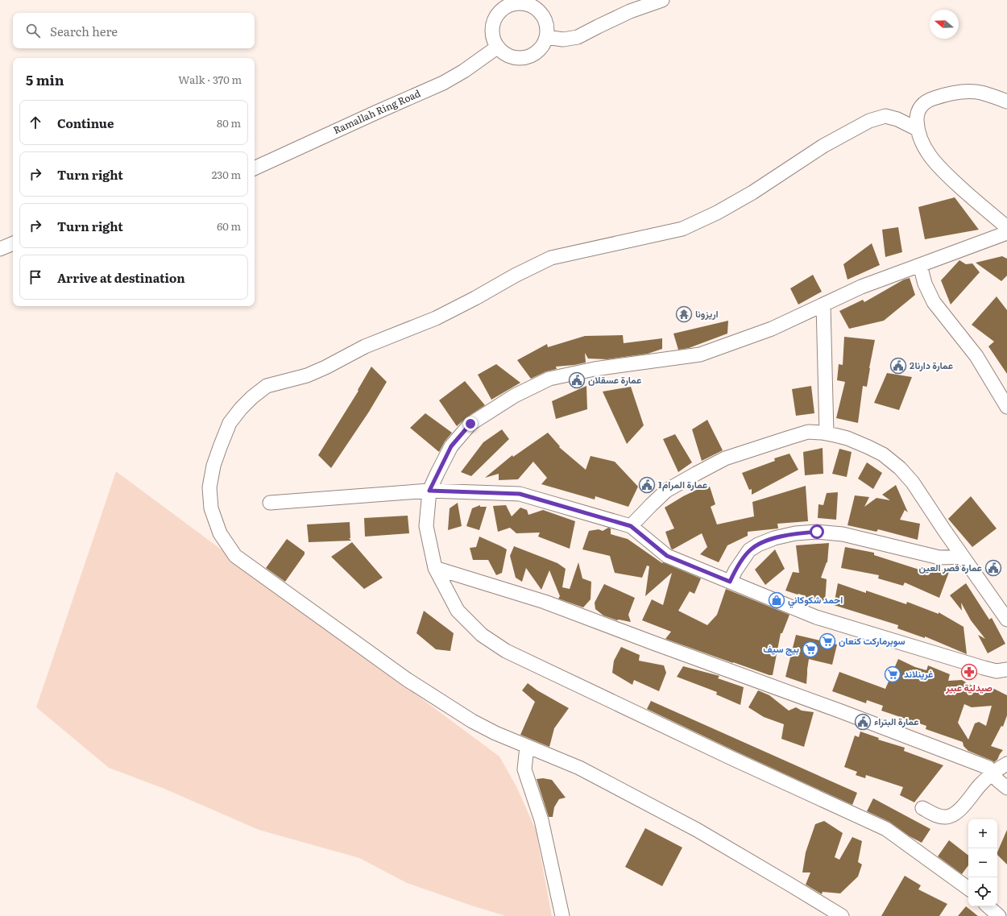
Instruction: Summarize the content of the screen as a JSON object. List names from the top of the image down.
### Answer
{
  "streets": {
    "street": ["Ramallah Ring Road"]
  },
  "places": {
    "temple": ["اريزونا"],
    "public building": [
      "عمارة دارنا2",
      "عمارة عسقلان",
      "عمارة المرام1",
      "عمارة قصر العين",
      "عمارة البتراء"
    ],
    "shop": ["احمد شكوكاني"],
    "supermarket": ["سوبرماركت كنعان", "بيج سيف", "غرينلاند"],
    "pharmacy": ["صيدلية عبير"]
  },
  "north": "left",
  "page": {
    "search": "Search here",
    "heading": ["5 min", "Walk · 370 m"],
    "list": [
      ["Continue", "80 m"],
      ["Turn right", "230 m"],
      ["Turn right", "60 m"],
      "Arrive at destination"
    ],
    "map_buttons": ["+", "−"]
  }
}
